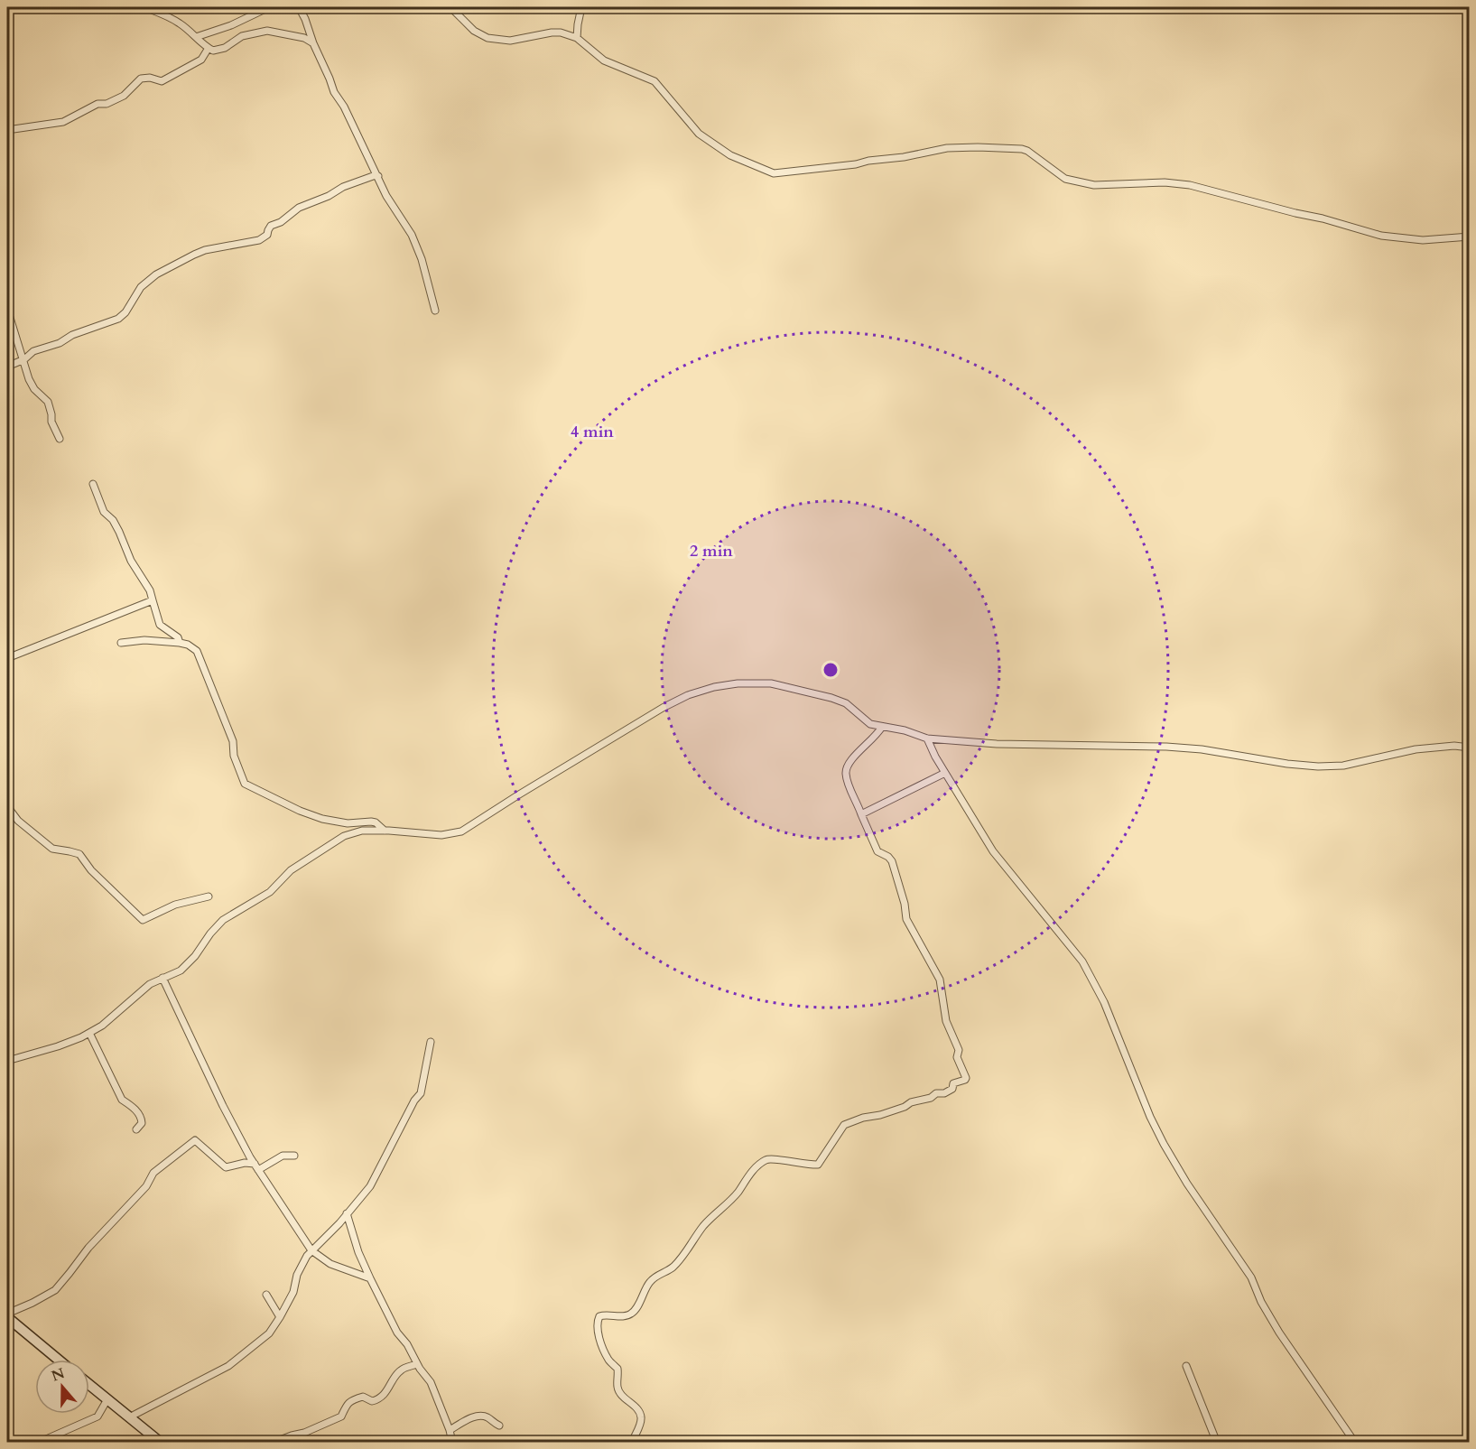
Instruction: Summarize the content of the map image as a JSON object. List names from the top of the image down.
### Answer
{
  "north": "top",
  "rings": ["4 min", "2 min"]
}
